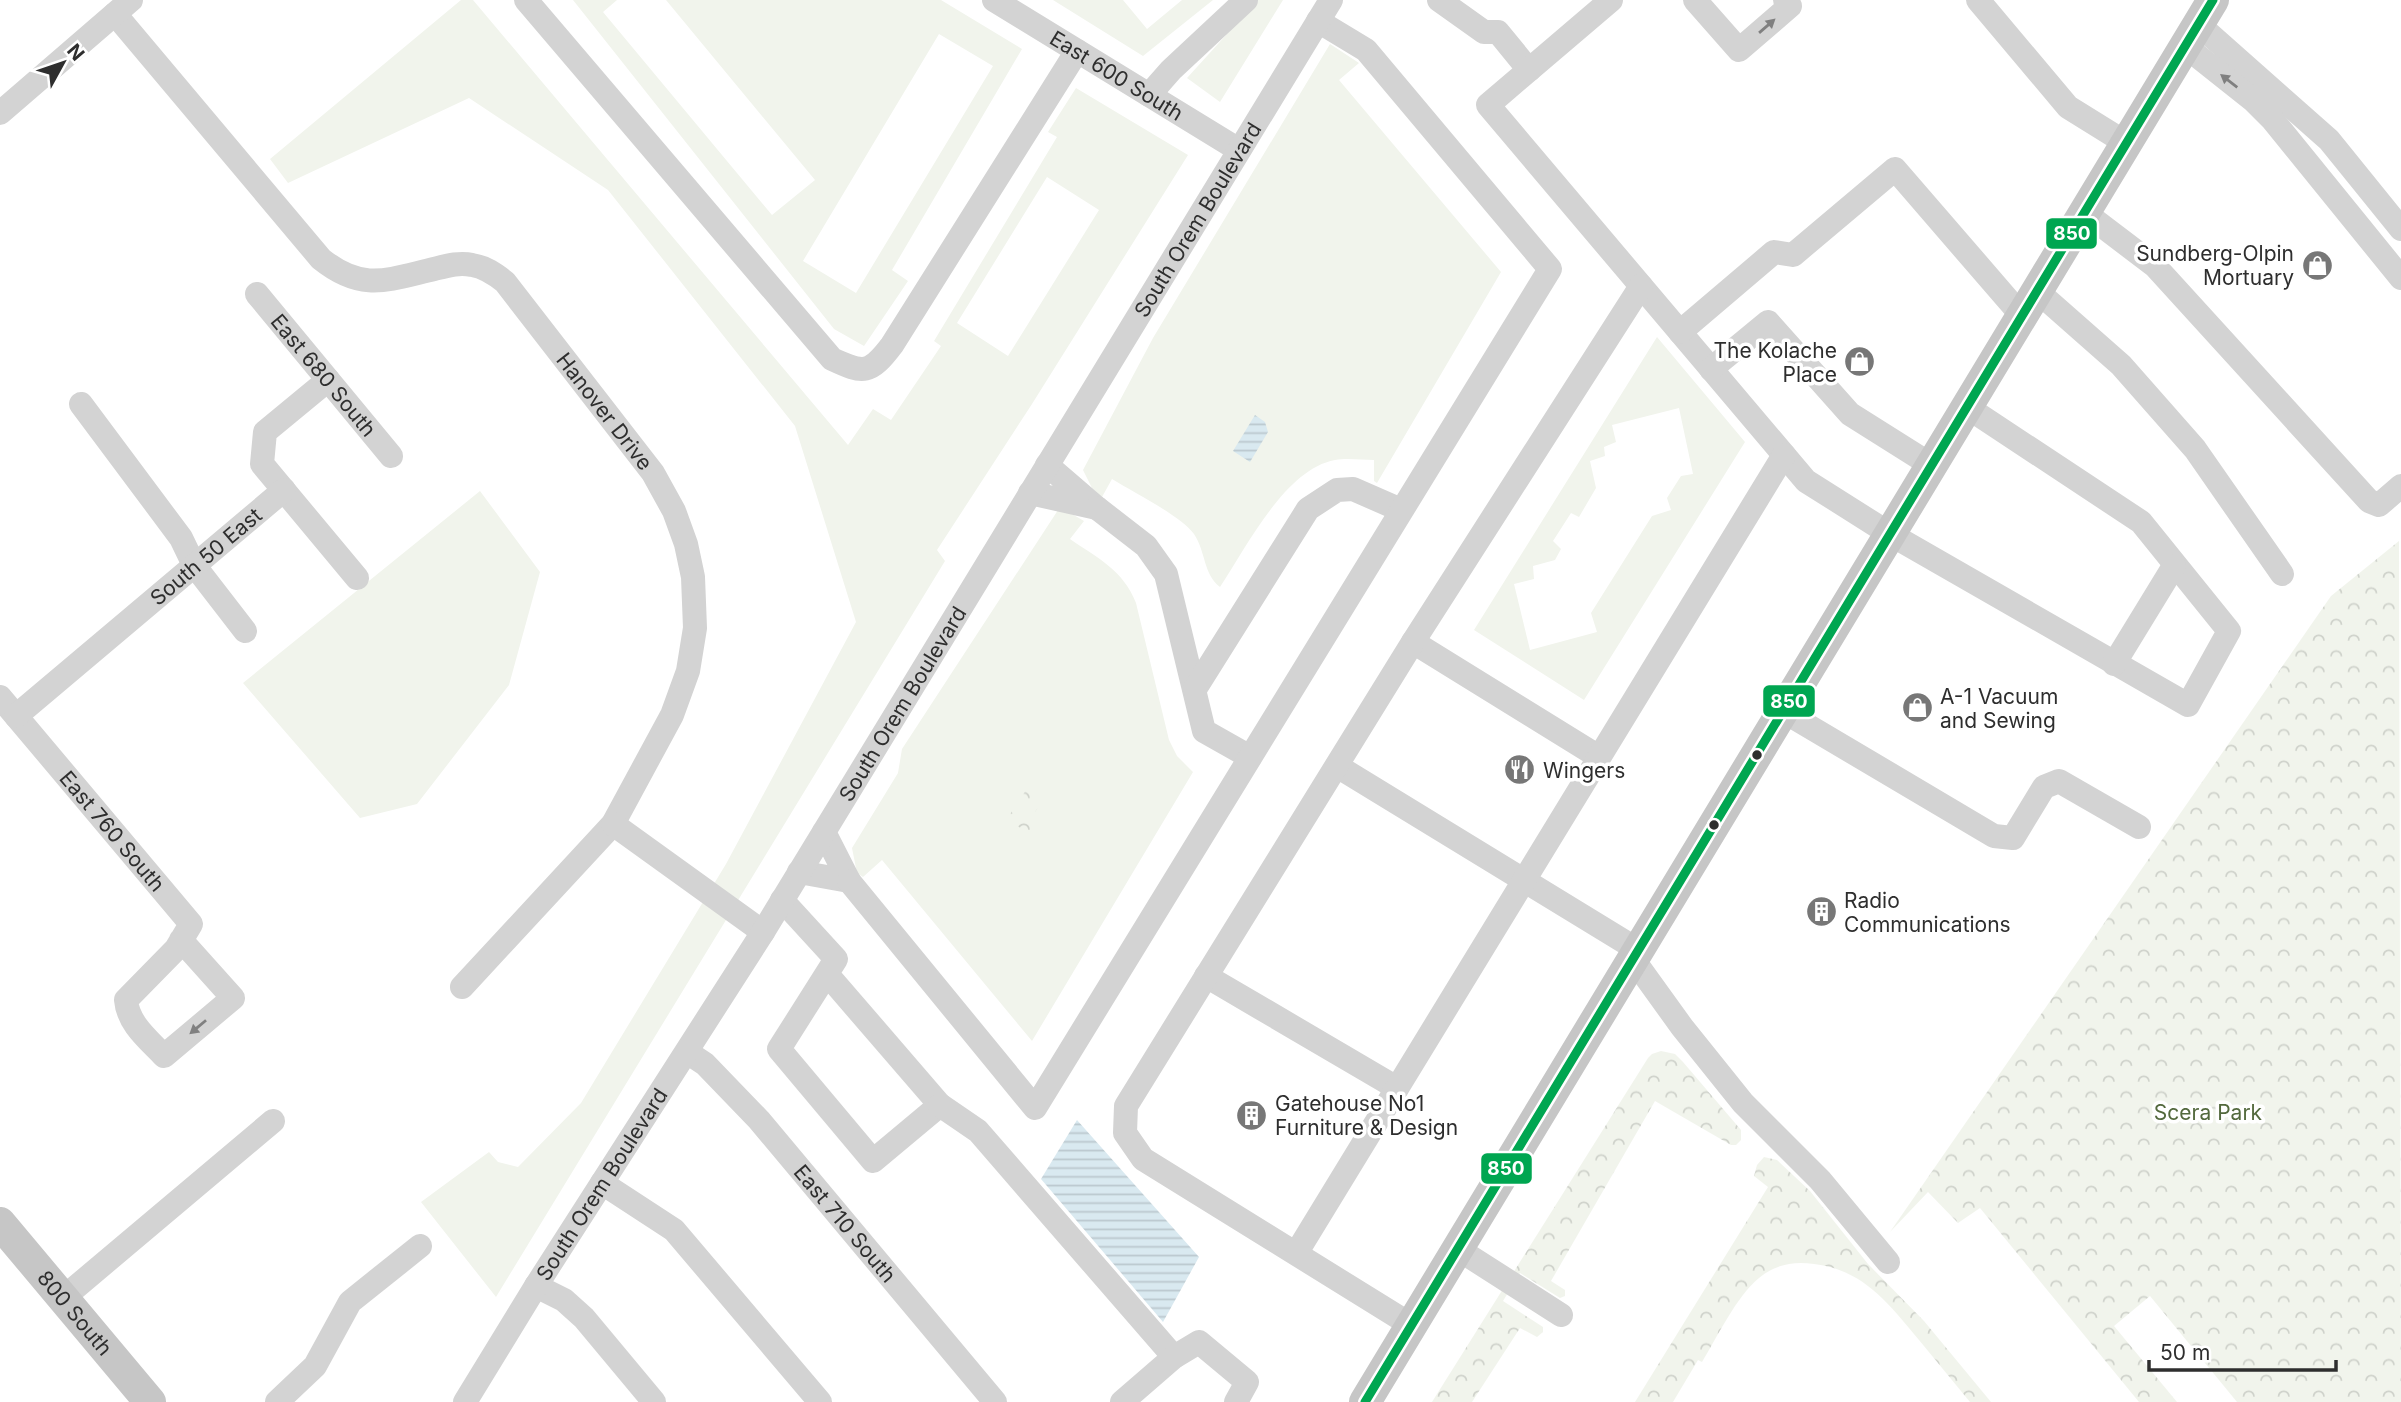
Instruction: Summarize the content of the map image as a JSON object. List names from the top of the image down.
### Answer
{
  "streets": {
    "main road": ["800 South"],
    "street": [
      "East 600 South",
      "South Orem Boulevard",
      "East 680 South",
      "Hanover Drive",
      "South 50 East",
      "East 760 South",
      "East 710 South"
    ]
  },
  "crossings": [
    ["East 600 South", "South Orem Boulevard"],
    ["South Orem Boulevard", "East 710 South"],
    ["South 50 East", "East 760 South"]
  ],
  "parks": ["Scera Park"],
  "places": {
    "shop": ["Sundberg-Olpin Mortuary", "The Kolache Place", "A-1 Vacuum and Sewing"],
    "restaurant": ["Wingers"],
    "building": ["Radio Communications", "Gatehouse No1 Furniture & Design"]
  },
  "lines": ["transit line 850"],
  "scale_bar": "50 m",
  "north": "top right"
}
